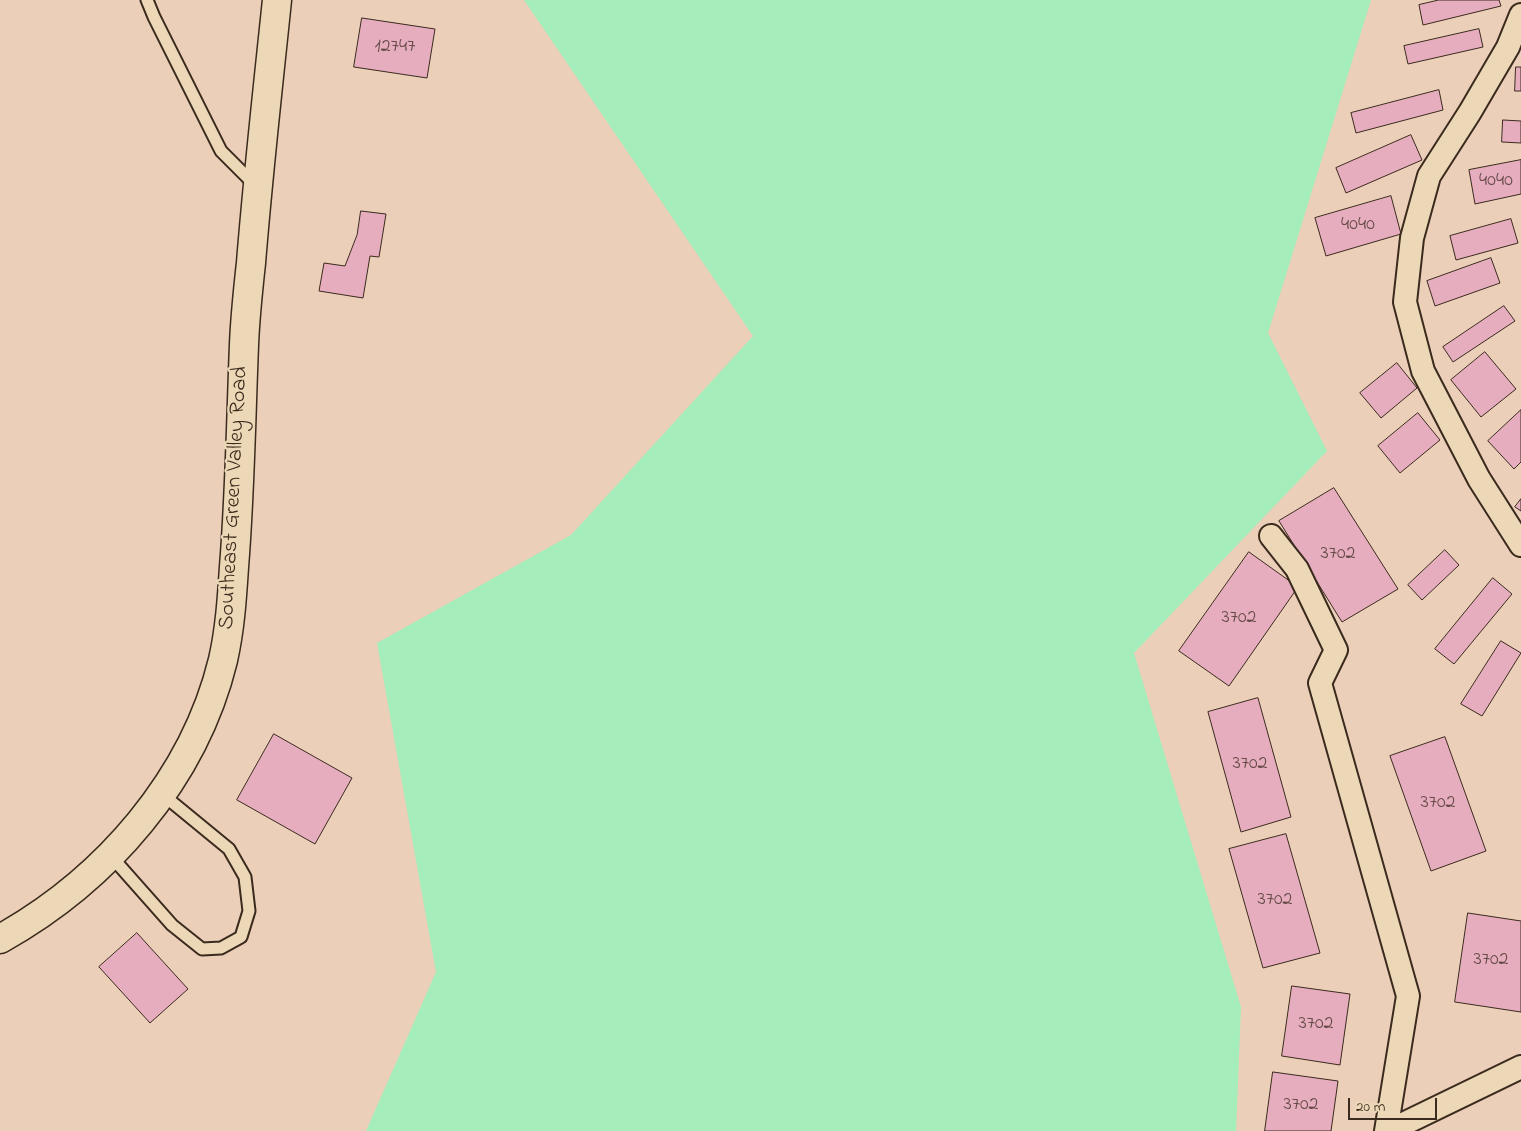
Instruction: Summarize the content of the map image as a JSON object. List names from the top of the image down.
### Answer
{
  "streets": {
    "street": ["Southeast Green Valley Road"]
  },
  "house_numbers": [
    "12747",
    "4040",
    "4040",
    "3702",
    "3702",
    "3702",
    "3702",
    "3702",
    "3702",
    "3702",
    "3702"
  ],
  "scale_bar": "20 m"
}
